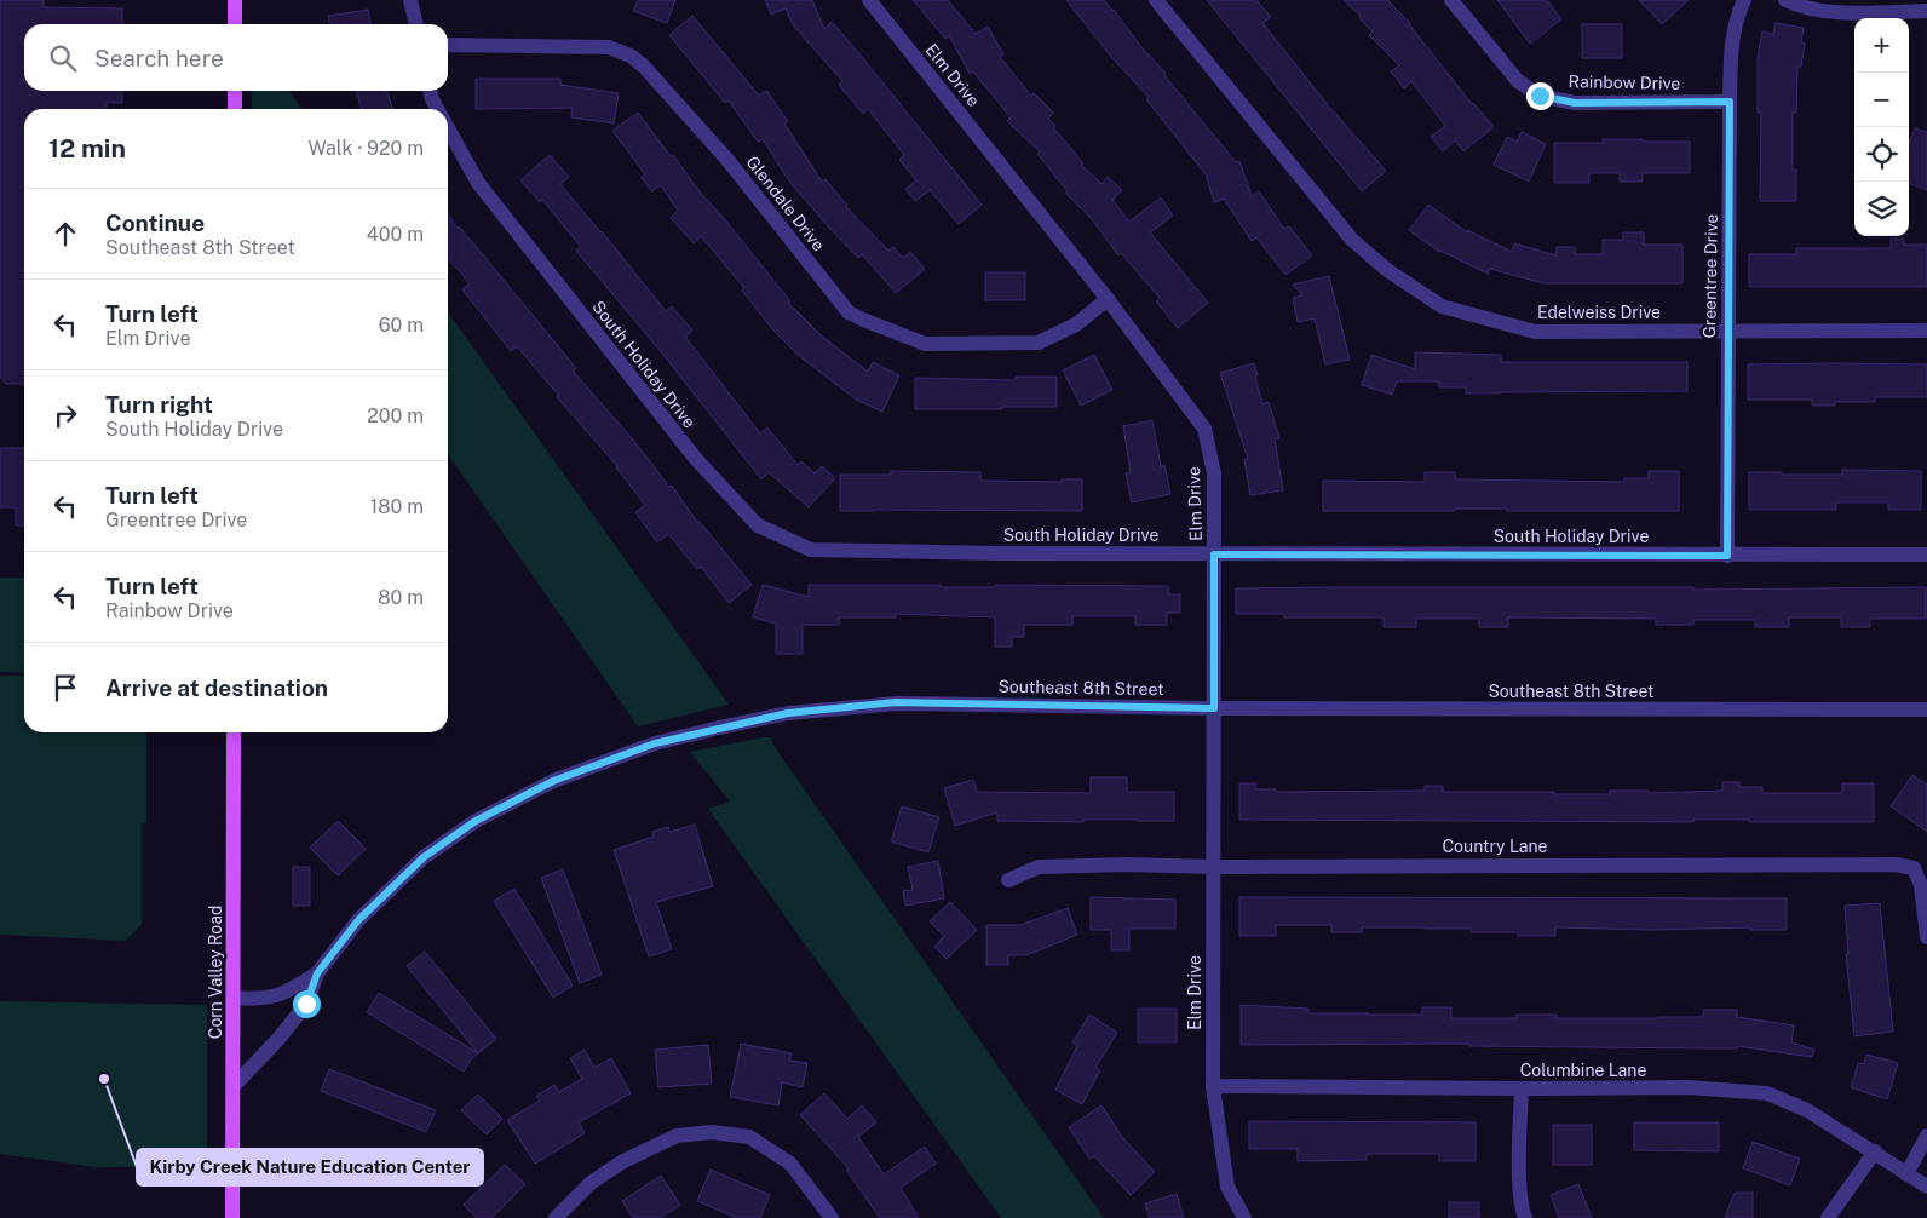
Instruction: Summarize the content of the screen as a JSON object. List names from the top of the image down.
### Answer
{
  "streets": {
    "main road": ["Corn Valley Road"],
    "street": [
      "Elm Drive",
      "Rainbow Drive",
      "Glendale Drive",
      "Greentree Drive",
      "Edelweiss Drive",
      "South Holiday Drive",
      "Southeast 8th Street",
      "Country Lane",
      "Columbine Lane"
    ]
  },
  "crossings": [
    ["Elm Drive", "Glendale Drive"],
    ["Elm Drive", "South Holiday Drive"],
    ["Elm Drive", "Southeast 8th Street"],
    ["Elm Drive", "Country Lane"],
    ["Elm Drive", "Columbine Lane"],
    ["Rainbow Drive", "Greentree Drive"],
    ["Greentree Drive", "Edelweiss Drive"],
    ["Greentree Drive", "South Holiday Drive"],
    ["Southeast 8th Street", "Corn Valley Road"]
  ],
  "places": ["Kirby Creek Nature Education Center"],
  "page": {
    "map_buttons": ["+", "−"],
    "search": "Search here",
    "heading": ["12 min", "Walk · 920 m"],
    "list": [
      ["Continue", "Southeast 8th Street", "400 m"],
      ["Turn left", "Elm Drive", "60 m"],
      ["Turn right", "South Holiday Drive", "200 m"],
      ["Turn left", "Greentree Drive", "180 m"],
      ["Turn left", "Rainbow Drive", "80 m"],
      "Arrive at destination"
    ]
  }
}
